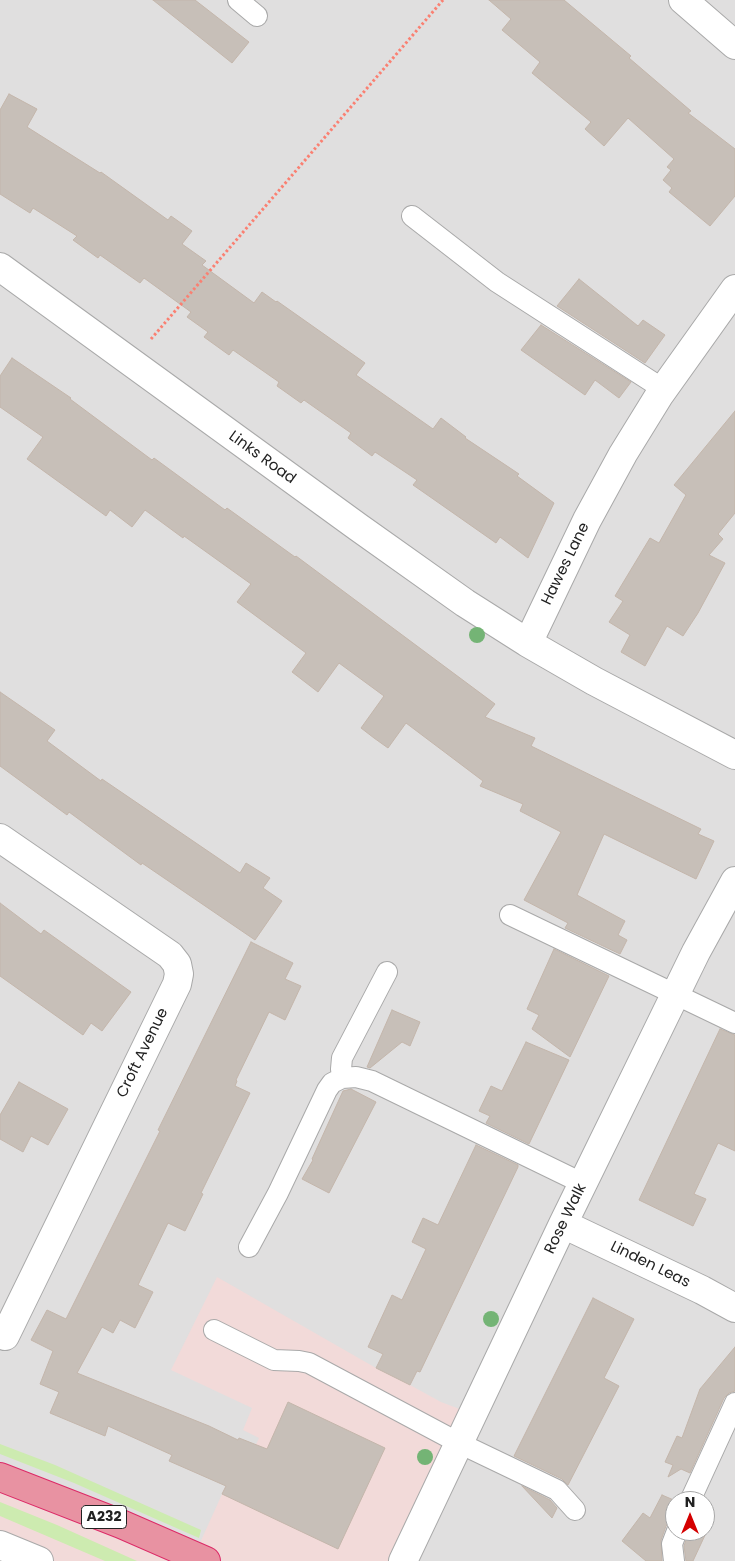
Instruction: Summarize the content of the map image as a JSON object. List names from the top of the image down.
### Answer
{
  "streets": {
    "highway": ["A232"],
    "street": [
      "Links Road",
      "Hawes Lane",
      "Croft Avenue",
      "Rose Walk",
      "Linden Leas"
    ]
  },
  "crossings": [
    ["Links Road", "Hawes Lane"],
    ["Rose Walk", "Linden Leas"]
  ],
  "north": "top"
}
